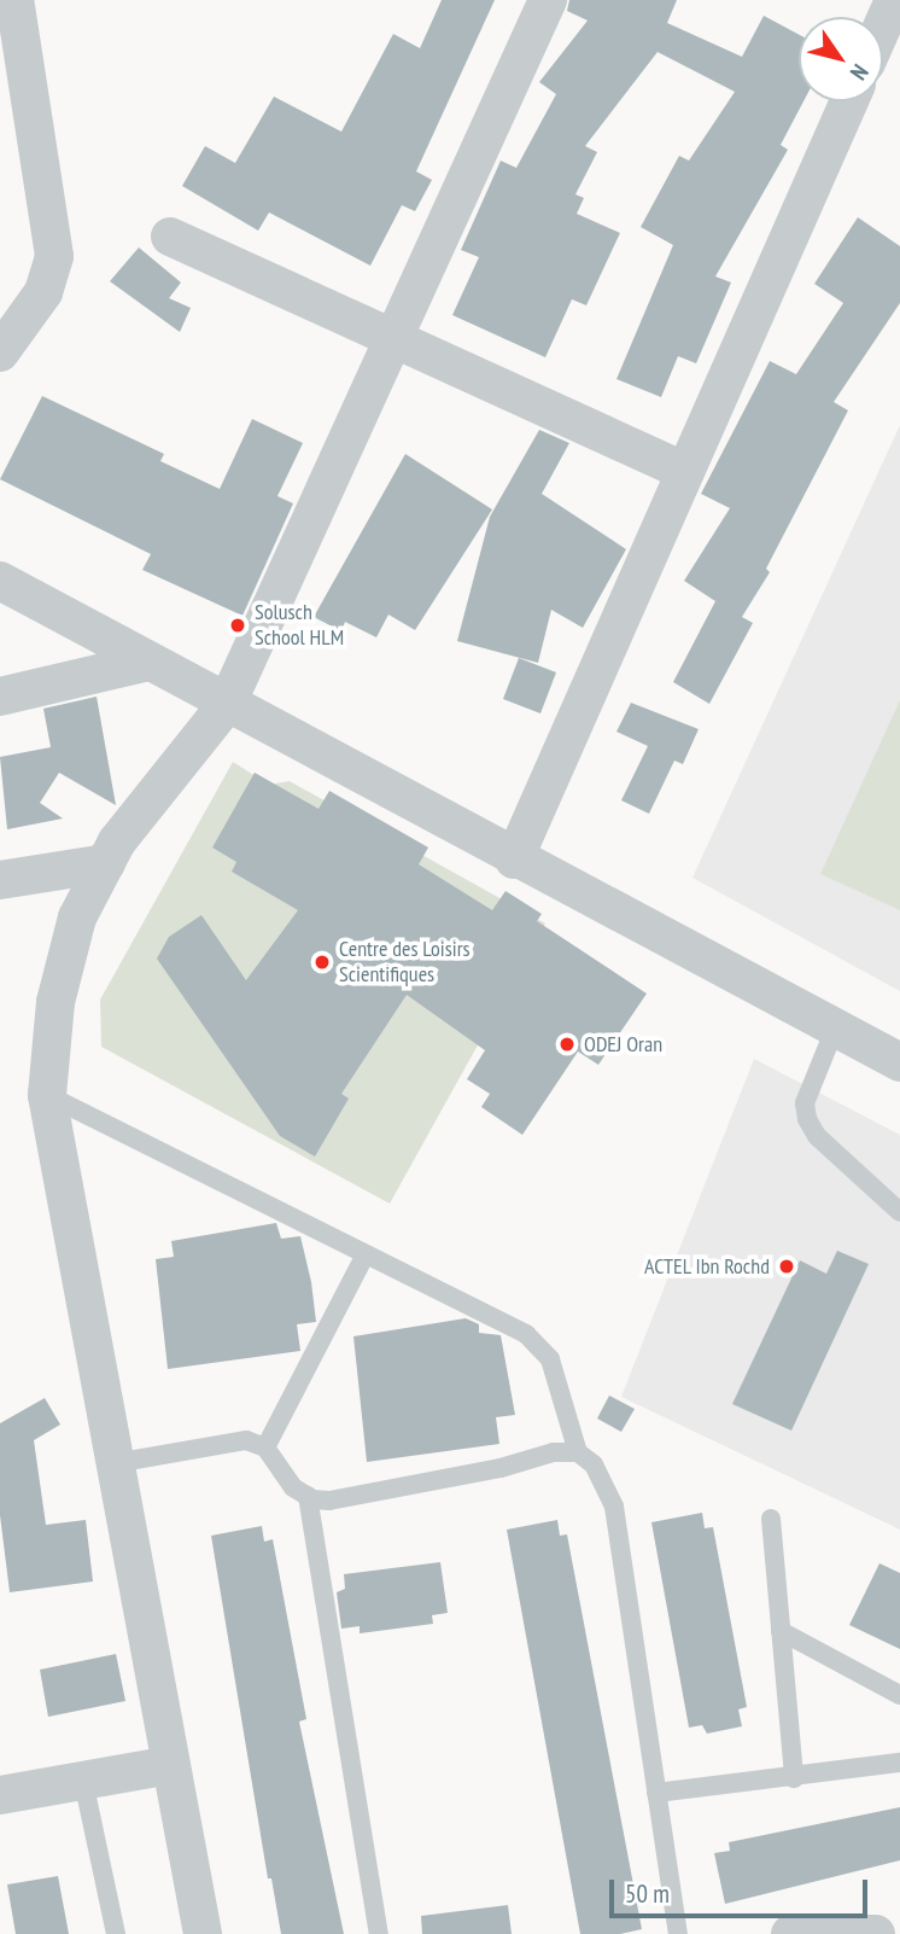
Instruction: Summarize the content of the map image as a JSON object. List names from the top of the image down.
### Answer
{
  "places": [
    "Solusch School HLM",
    "Centre des Loisirs Scientifiques",
    "ODEJ Oran",
    "ACTEL Ibn Rochd"
  ],
  "scale_bar": "50 m",
  "north": "bottom right"
}
